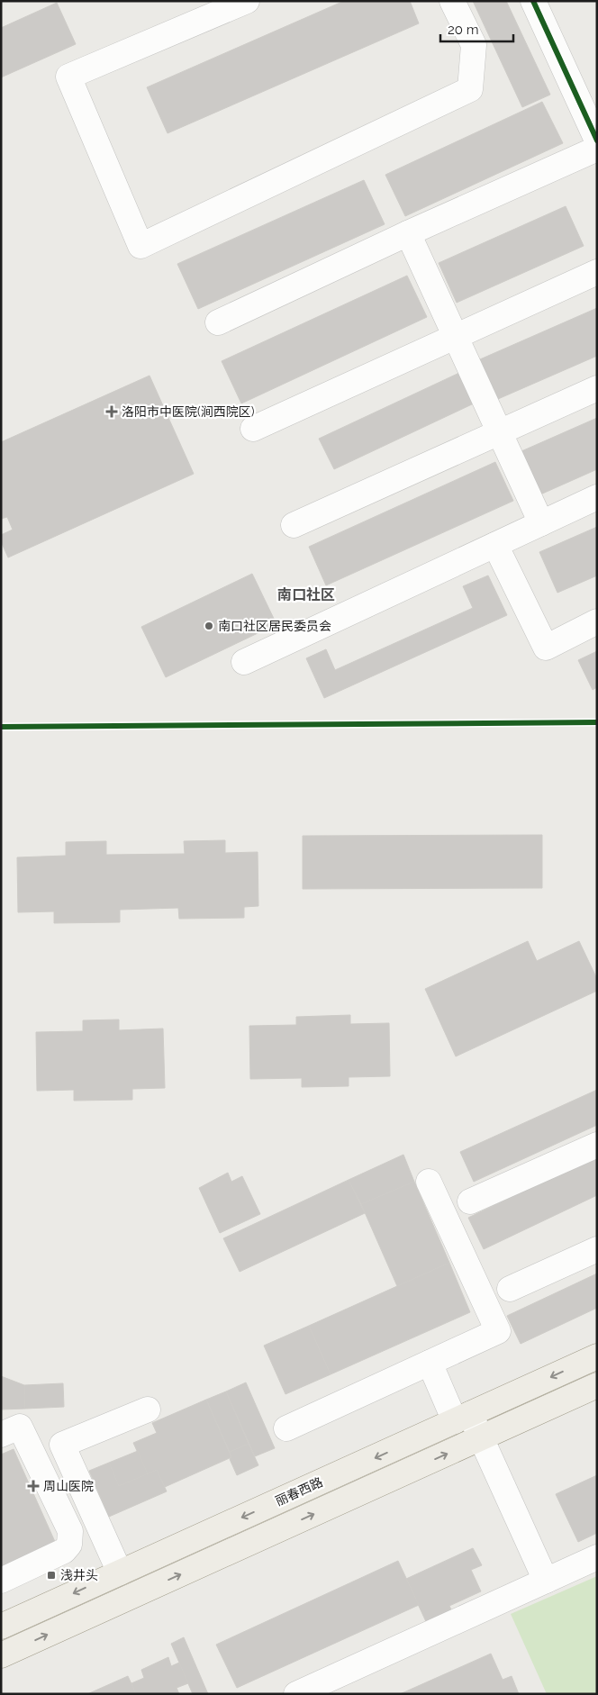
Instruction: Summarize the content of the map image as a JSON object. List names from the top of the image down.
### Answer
{
  "streets": {
    "main road": ["丽春西路"]
  },
  "districts": ["南口社区"],
  "places": {
    "health": ["洛阳市中医院(涧西院区)", "周山医院"],
    "other": ["南口社区居民委员会"],
    "transit": ["浅井头"]
  },
  "scale_bar": "20 m"
}
